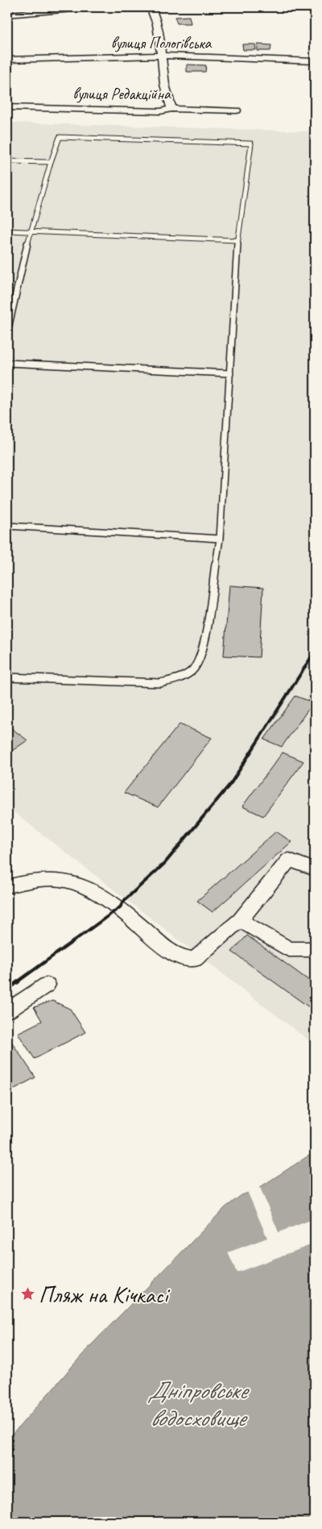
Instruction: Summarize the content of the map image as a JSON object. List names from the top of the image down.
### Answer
{
  "streets": {
    "street": ["вулиця Пологівська", "вулиця Редакційна"]
  },
  "water": ["Дніпровське водосховище"],
  "places": {
    "place": ["Пляж на Кічкасі"]
  }
}
